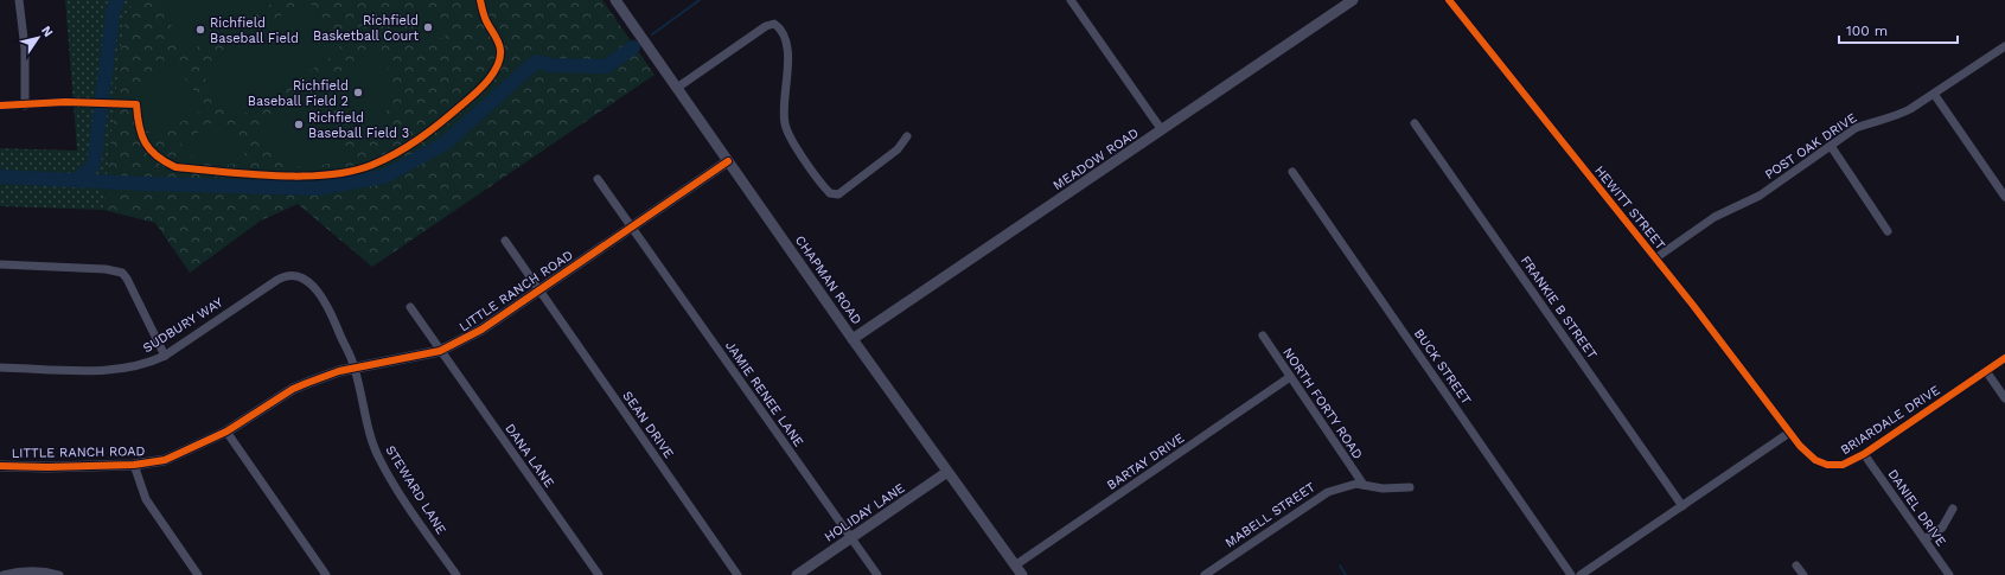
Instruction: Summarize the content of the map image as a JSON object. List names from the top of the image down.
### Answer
{
  "streets": {
    "street": [
      "POST OAK DRIVE",
      "MEADOW ROAD",
      "HEWITT STREET",
      "CHAPMAN ROAD",
      "LITTLE RANCH ROAD",
      "FRANKIE B STREET",
      "SUDBURY WAY",
      "BUCK STREET",
      "JAMIE RENEE LANE",
      "NORTH FORTY ROAD",
      "BRIARDALE DRIVE",
      "SEAN DRIVE",
      "DANA LANE",
      "BARTAY DRIVE",
      "STEWARD LANE",
      "DANIEL DRIVE",
      "HOLIDAY LANE",
      "MABELL STREET"
    ]
  },
  "crossings": [
    ["POST OAK DRIVE", "HEWITT STREET"],
    ["MEADOW ROAD", "CHAPMAN ROAD"],
    ["HEWITT STREET", "BRIARDALE DRIVE"],
    ["CHAPMAN ROAD", "LITTLE RANCH ROAD"],
    ["CHAPMAN ROAD", "BARTAY DRIVE"],
    ["CHAPMAN ROAD", "HOLIDAY LANE"],
    ["LITTLE RANCH ROAD", "JAMIE RENEE LANE"],
    ["LITTLE RANCH ROAD", "SEAN DRIVE"],
    ["LITTLE RANCH ROAD", "DANA LANE"],
    ["LITTLE RANCH ROAD", "STEWARD LANE"],
    ["SUDBURY WAY", "STEWARD LANE"],
    ["JAMIE RENEE LANE", "HOLIDAY LANE"],
    ["NORTH FORTY ROAD", "BARTAY DRIVE"],
    ["NORTH FORTY ROAD", "MABELL STREET"],
    ["BRIARDALE DRIVE", "DANIEL DRIVE"]
  ],
  "places": [
    "Richfield Basketball Court",
    "Richfield Baseball Field",
    "Richfield Baseball Field 2",
    "Richfield Baseball Field 3"
  ],
  "scale_bar": "100 m",
  "north": "top right"
}
